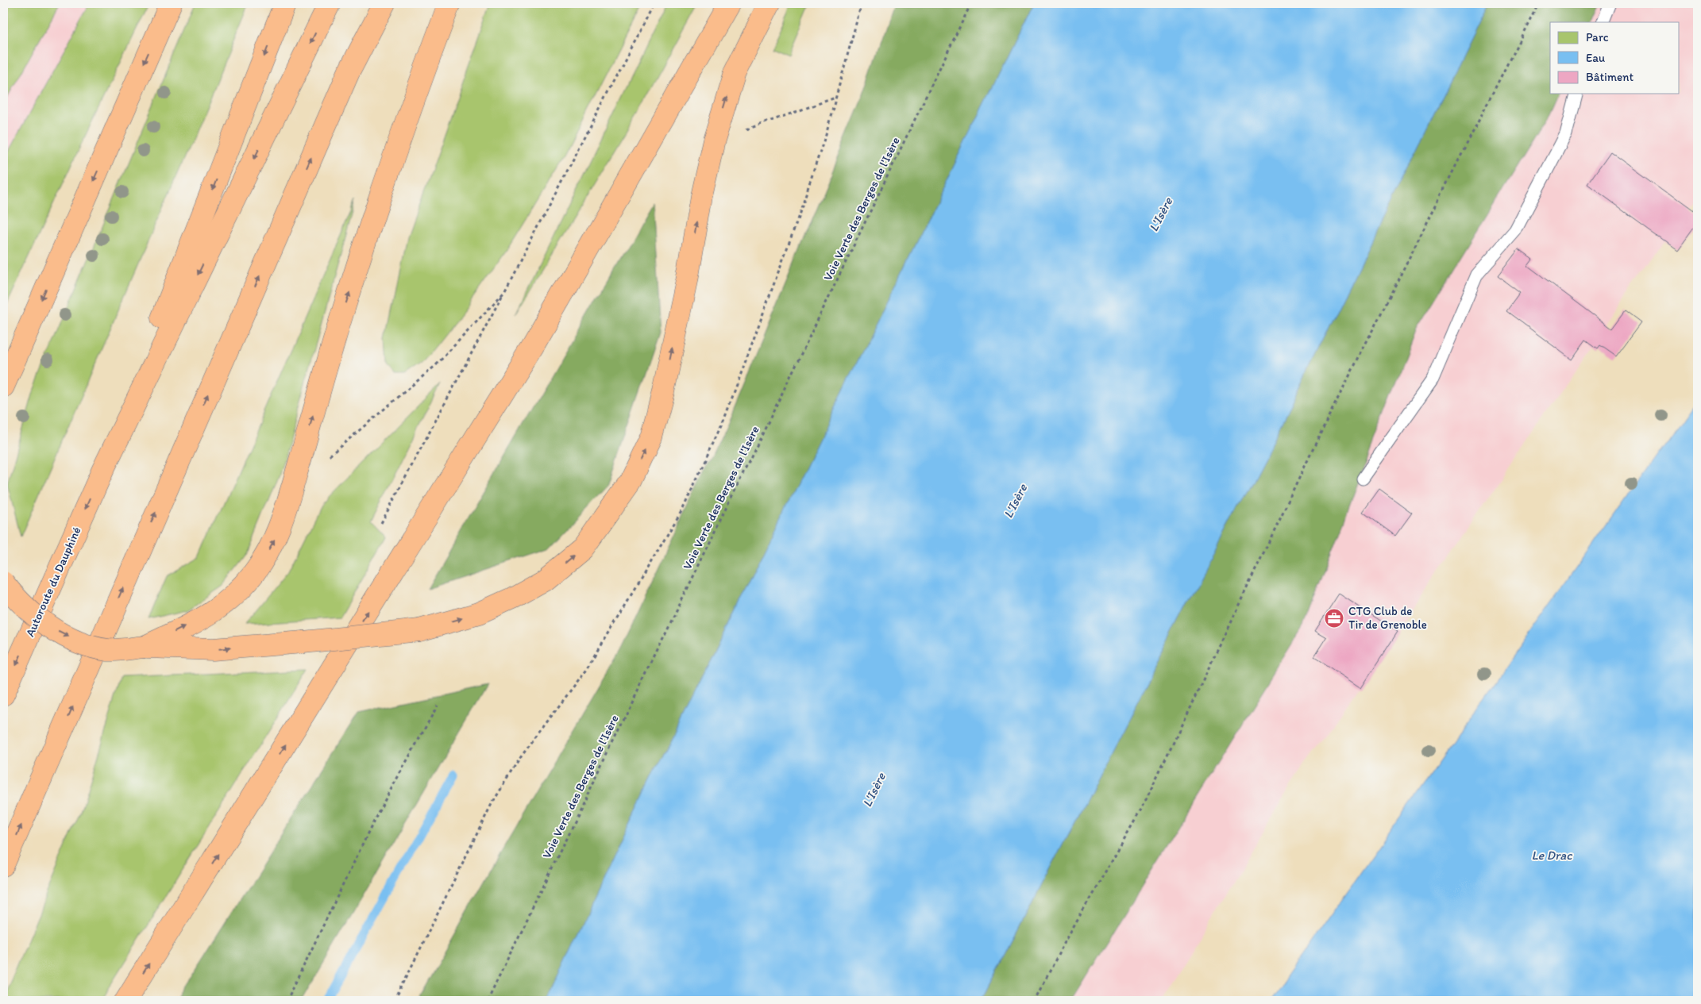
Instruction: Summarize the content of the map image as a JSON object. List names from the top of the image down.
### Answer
{
  "streets": {
    "highway": ["Autoroute du Dauphiné"],
    "path": ["Voie Verte des Berges de l'Isère"]
  },
  "water": ["L'Isère", "Le Drac"],
  "places": {
    "office": ["CTG Club de Tir de Grenoble"]
  },
  "legend": ["Parc", "Eau", "Bâtiment"]
}
